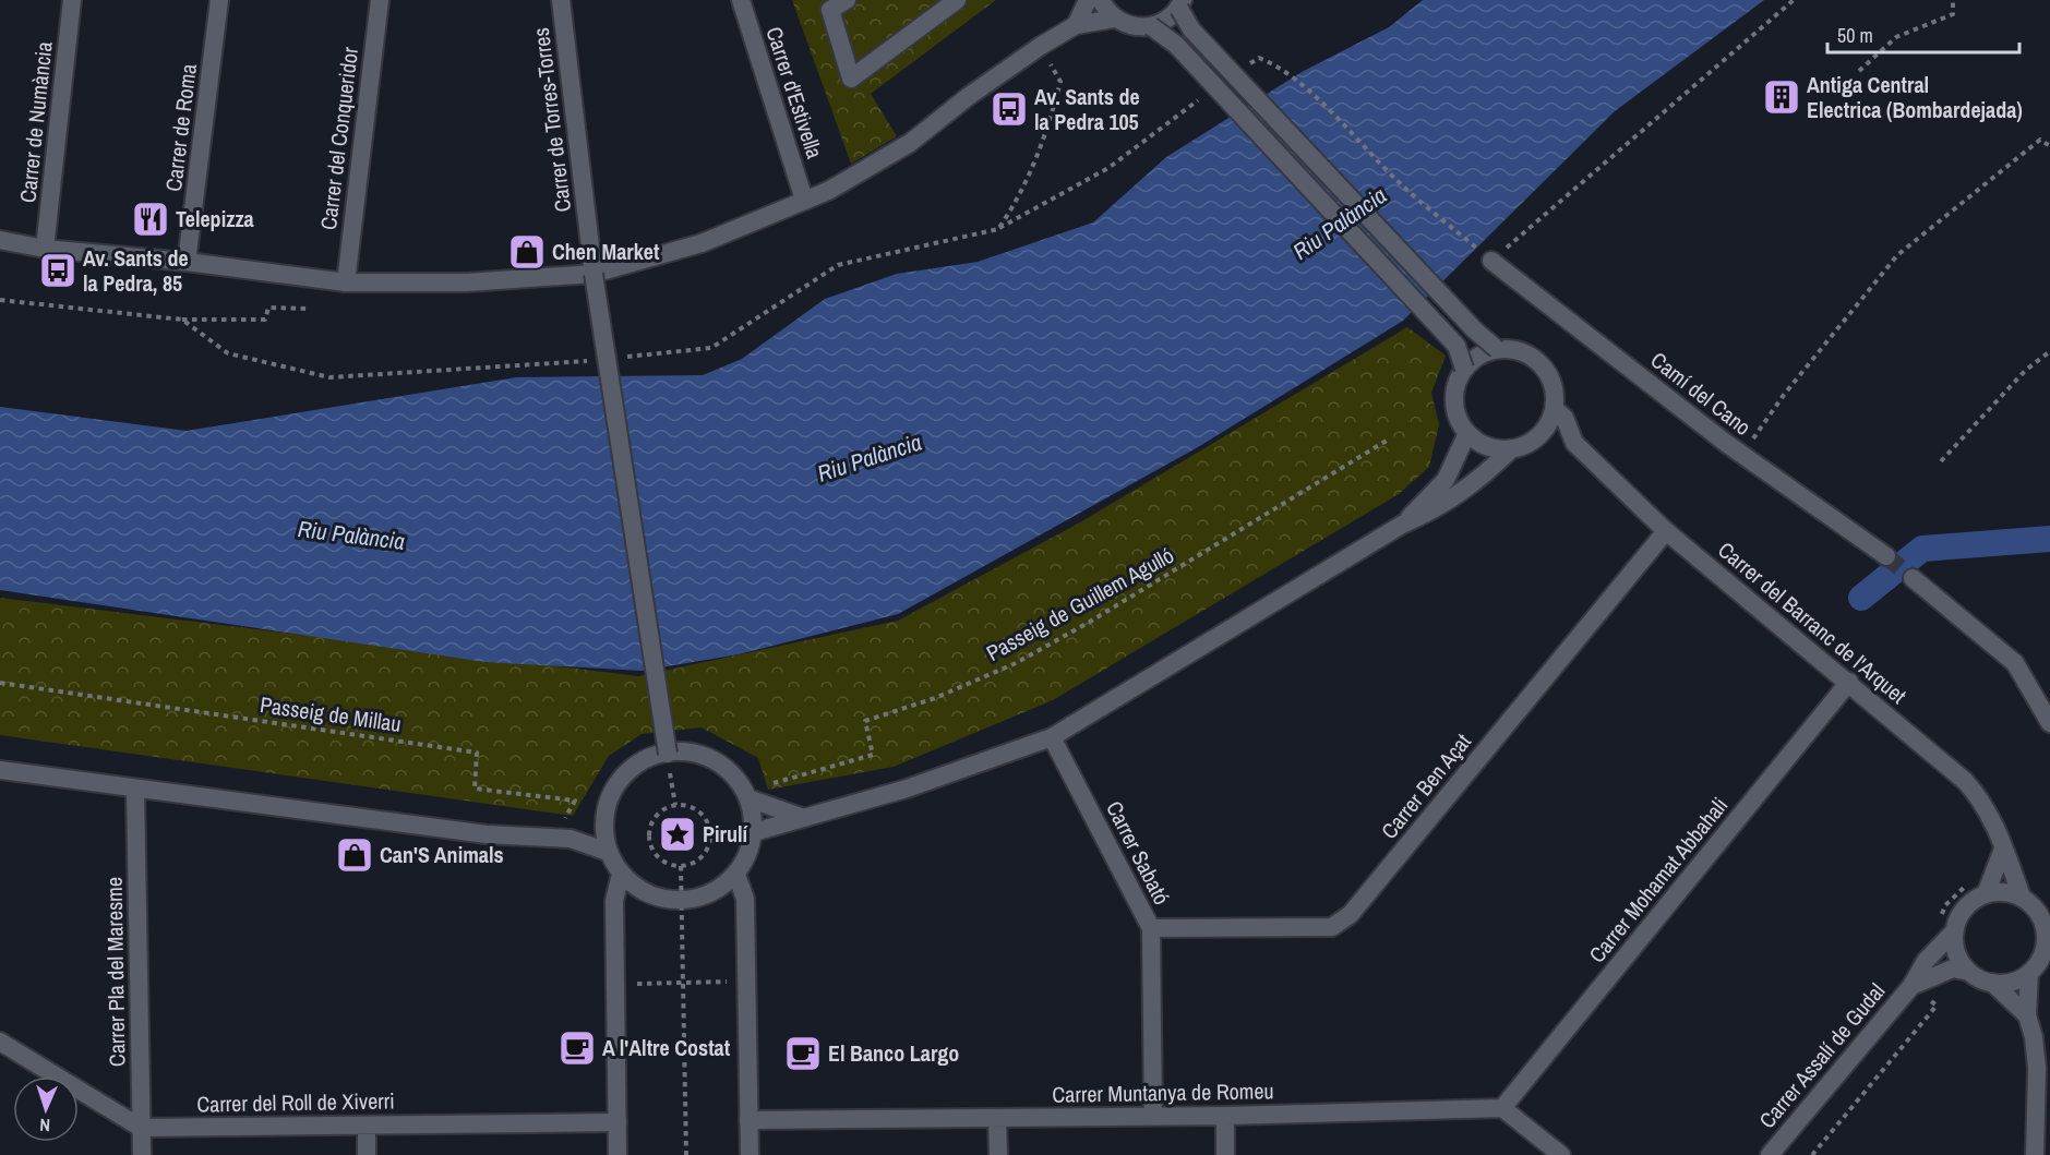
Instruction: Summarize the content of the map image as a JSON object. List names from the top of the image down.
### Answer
{
  "streets": {
    "street": [
      "Carrer d'Estivella",
      "Carrer de Torres-Torres",
      "Carrer de Numància",
      "Carrer de Roma",
      "Carrer del Conqueridor",
      "Camí del Cano",
      "Carrer del Barranc de l'Arquet",
      "Carrer Ben Açat",
      "Carrer Sabató",
      "Carrer Mohamat Abbahali",
      "Carrer Pla del Maresme",
      "Carrer Assalí de Gudal",
      "Carrer Muntanya de Romeu",
      "Carrer del Roll de Xiverri"
    ],
    "path": ["Passeig de Guillem Agulló", "Passeig de Millau"]
  },
  "crossings": [
    ["Carrer del Barranc de l'Arquet", "Carrer Ben Açat"],
    ["Carrer del Barranc de l'Arquet", "Carrer Mohamat Abbahali"],
    ["Carrer del Barranc de l'Arquet", "Carrer Assalí de Gudal"],
    ["Carrer Ben Açat", "Carrer Sabató"],
    ["Carrer Sabató", "Carrer Muntanya de Romeu"],
    ["Carrer Mohamat Abbahali", "Carrer Muntanya de Romeu"],
    ["Carrer Pla del Maresme", "Carrer del Roll de Xiverri"]
  ],
  "water": ["Riu Palància"],
  "places": {
    "building": ["Antiga Central Electrica (Bombardejada)"],
    "bus stop": ["Av. Sants de la Pedra 105", "Av. Sants de la Pedra, 85"],
    "restaurant": ["Telepizza"],
    "shop": ["Chen Market", "Can'S Animals"],
    "place": ["Pirulí"],
    "cafe": ["A l'Altre Costat", "El Banco Largo"]
  },
  "scale_bar": "50 m",
  "north": "bottom"
}
